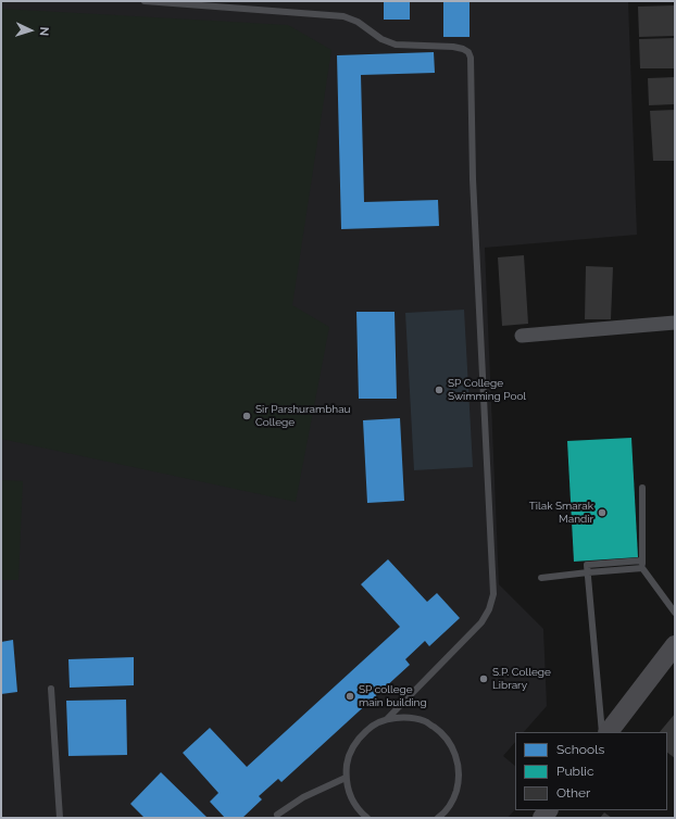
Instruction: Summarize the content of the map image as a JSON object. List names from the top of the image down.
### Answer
{
  "places": [
    "SP College Swimming Pool",
    "Sir Parshurambhau College",
    "Tilak Smarak Mandir",
    "S.P. College Library",
    "SP college main building"
  ],
  "legend": ["Schools", "Public", "Other"],
  "north": "right"
}
